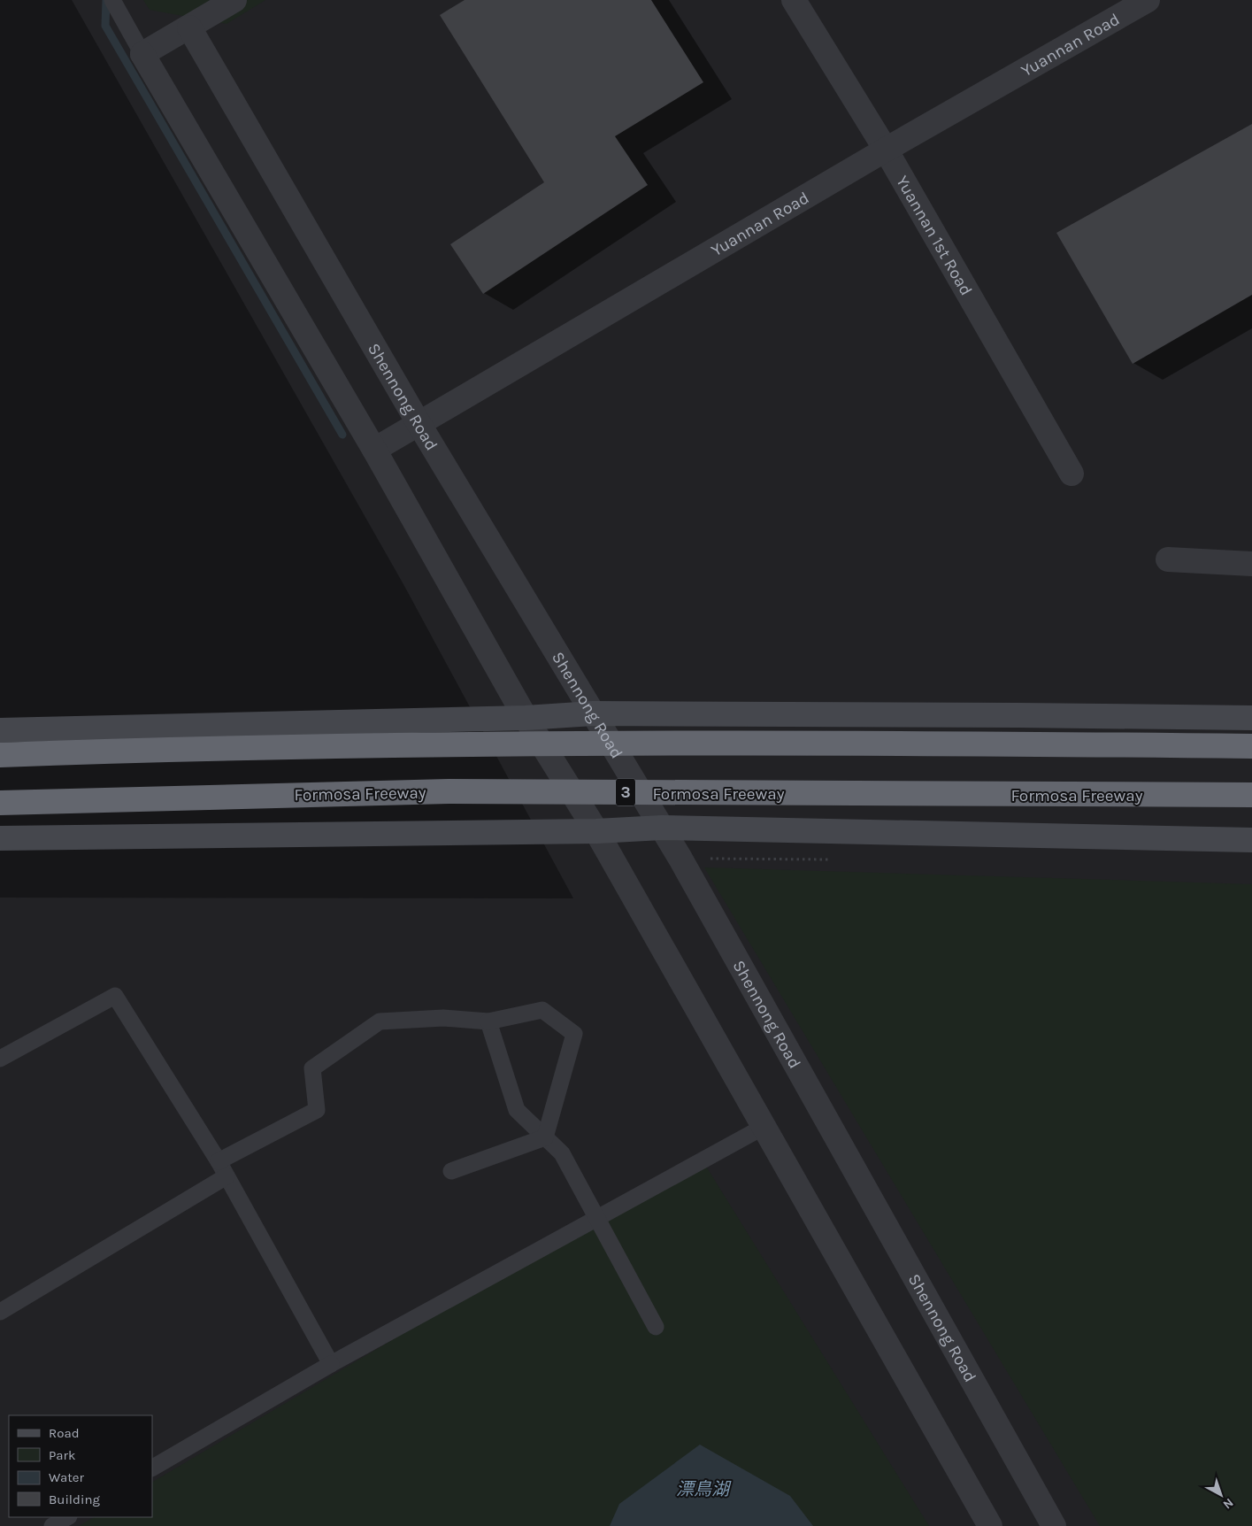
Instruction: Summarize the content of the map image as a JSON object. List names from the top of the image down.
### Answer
{
  "streets": {
    "highway": ["3", "Formosa Freeway"],
    "street": ["Yuannan Road", "Yuannan 1st Road", "Shennong Road"]
  },
  "crossings": [
    ["Yuannan Road", "Yuannan 1st Road"],
    ["Yuannan Road", "Shennong Road"]
  ],
  "water": ["漂鳥湖"],
  "legend": [
    "Road",
    "Park",
    "Water",
    "Building"
  ],
  "north": "bottom right"
}
